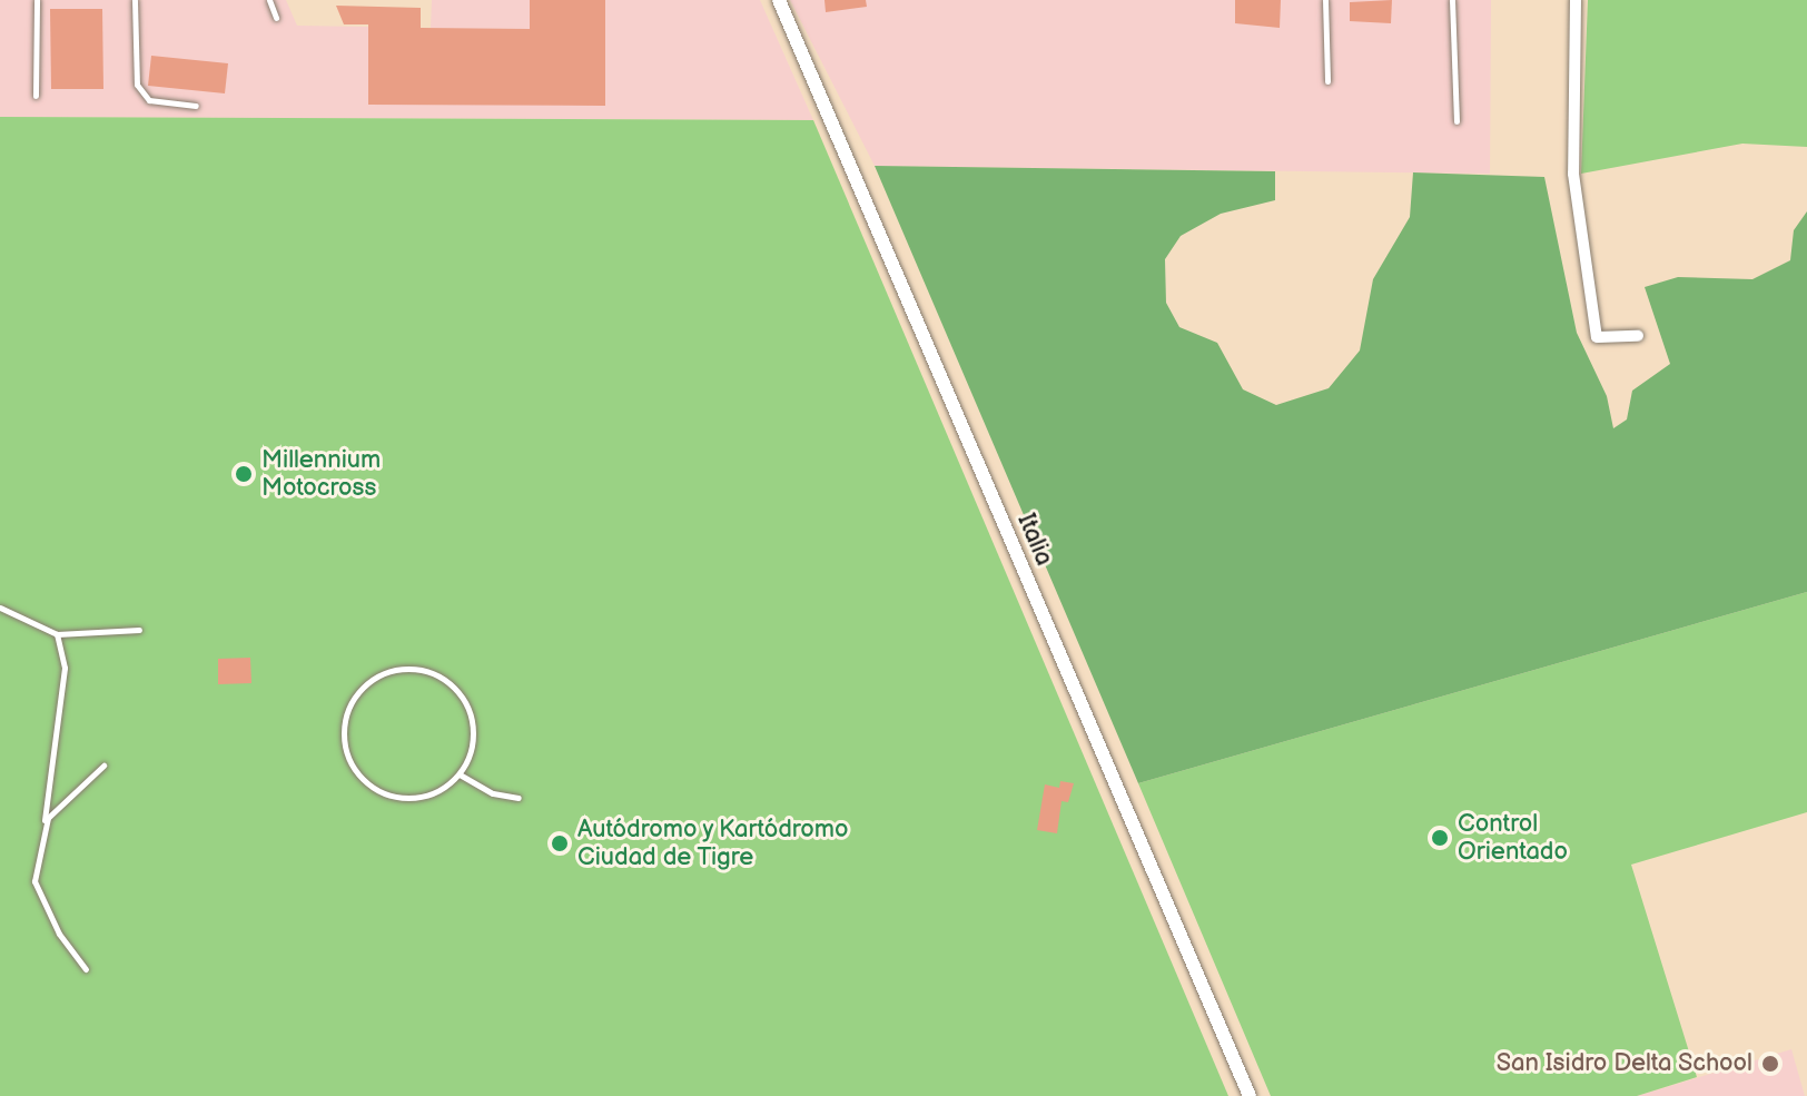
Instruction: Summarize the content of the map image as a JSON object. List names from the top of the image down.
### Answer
{
  "streets": {
    "street": ["Italia"]
  },
  "places": [
    "Millennium Motocross",
    "Control Orientado",
    "Autódromo y Kartódromo Ciudad de Tigre",
    "San Isidro Delta School"
  ]
}
